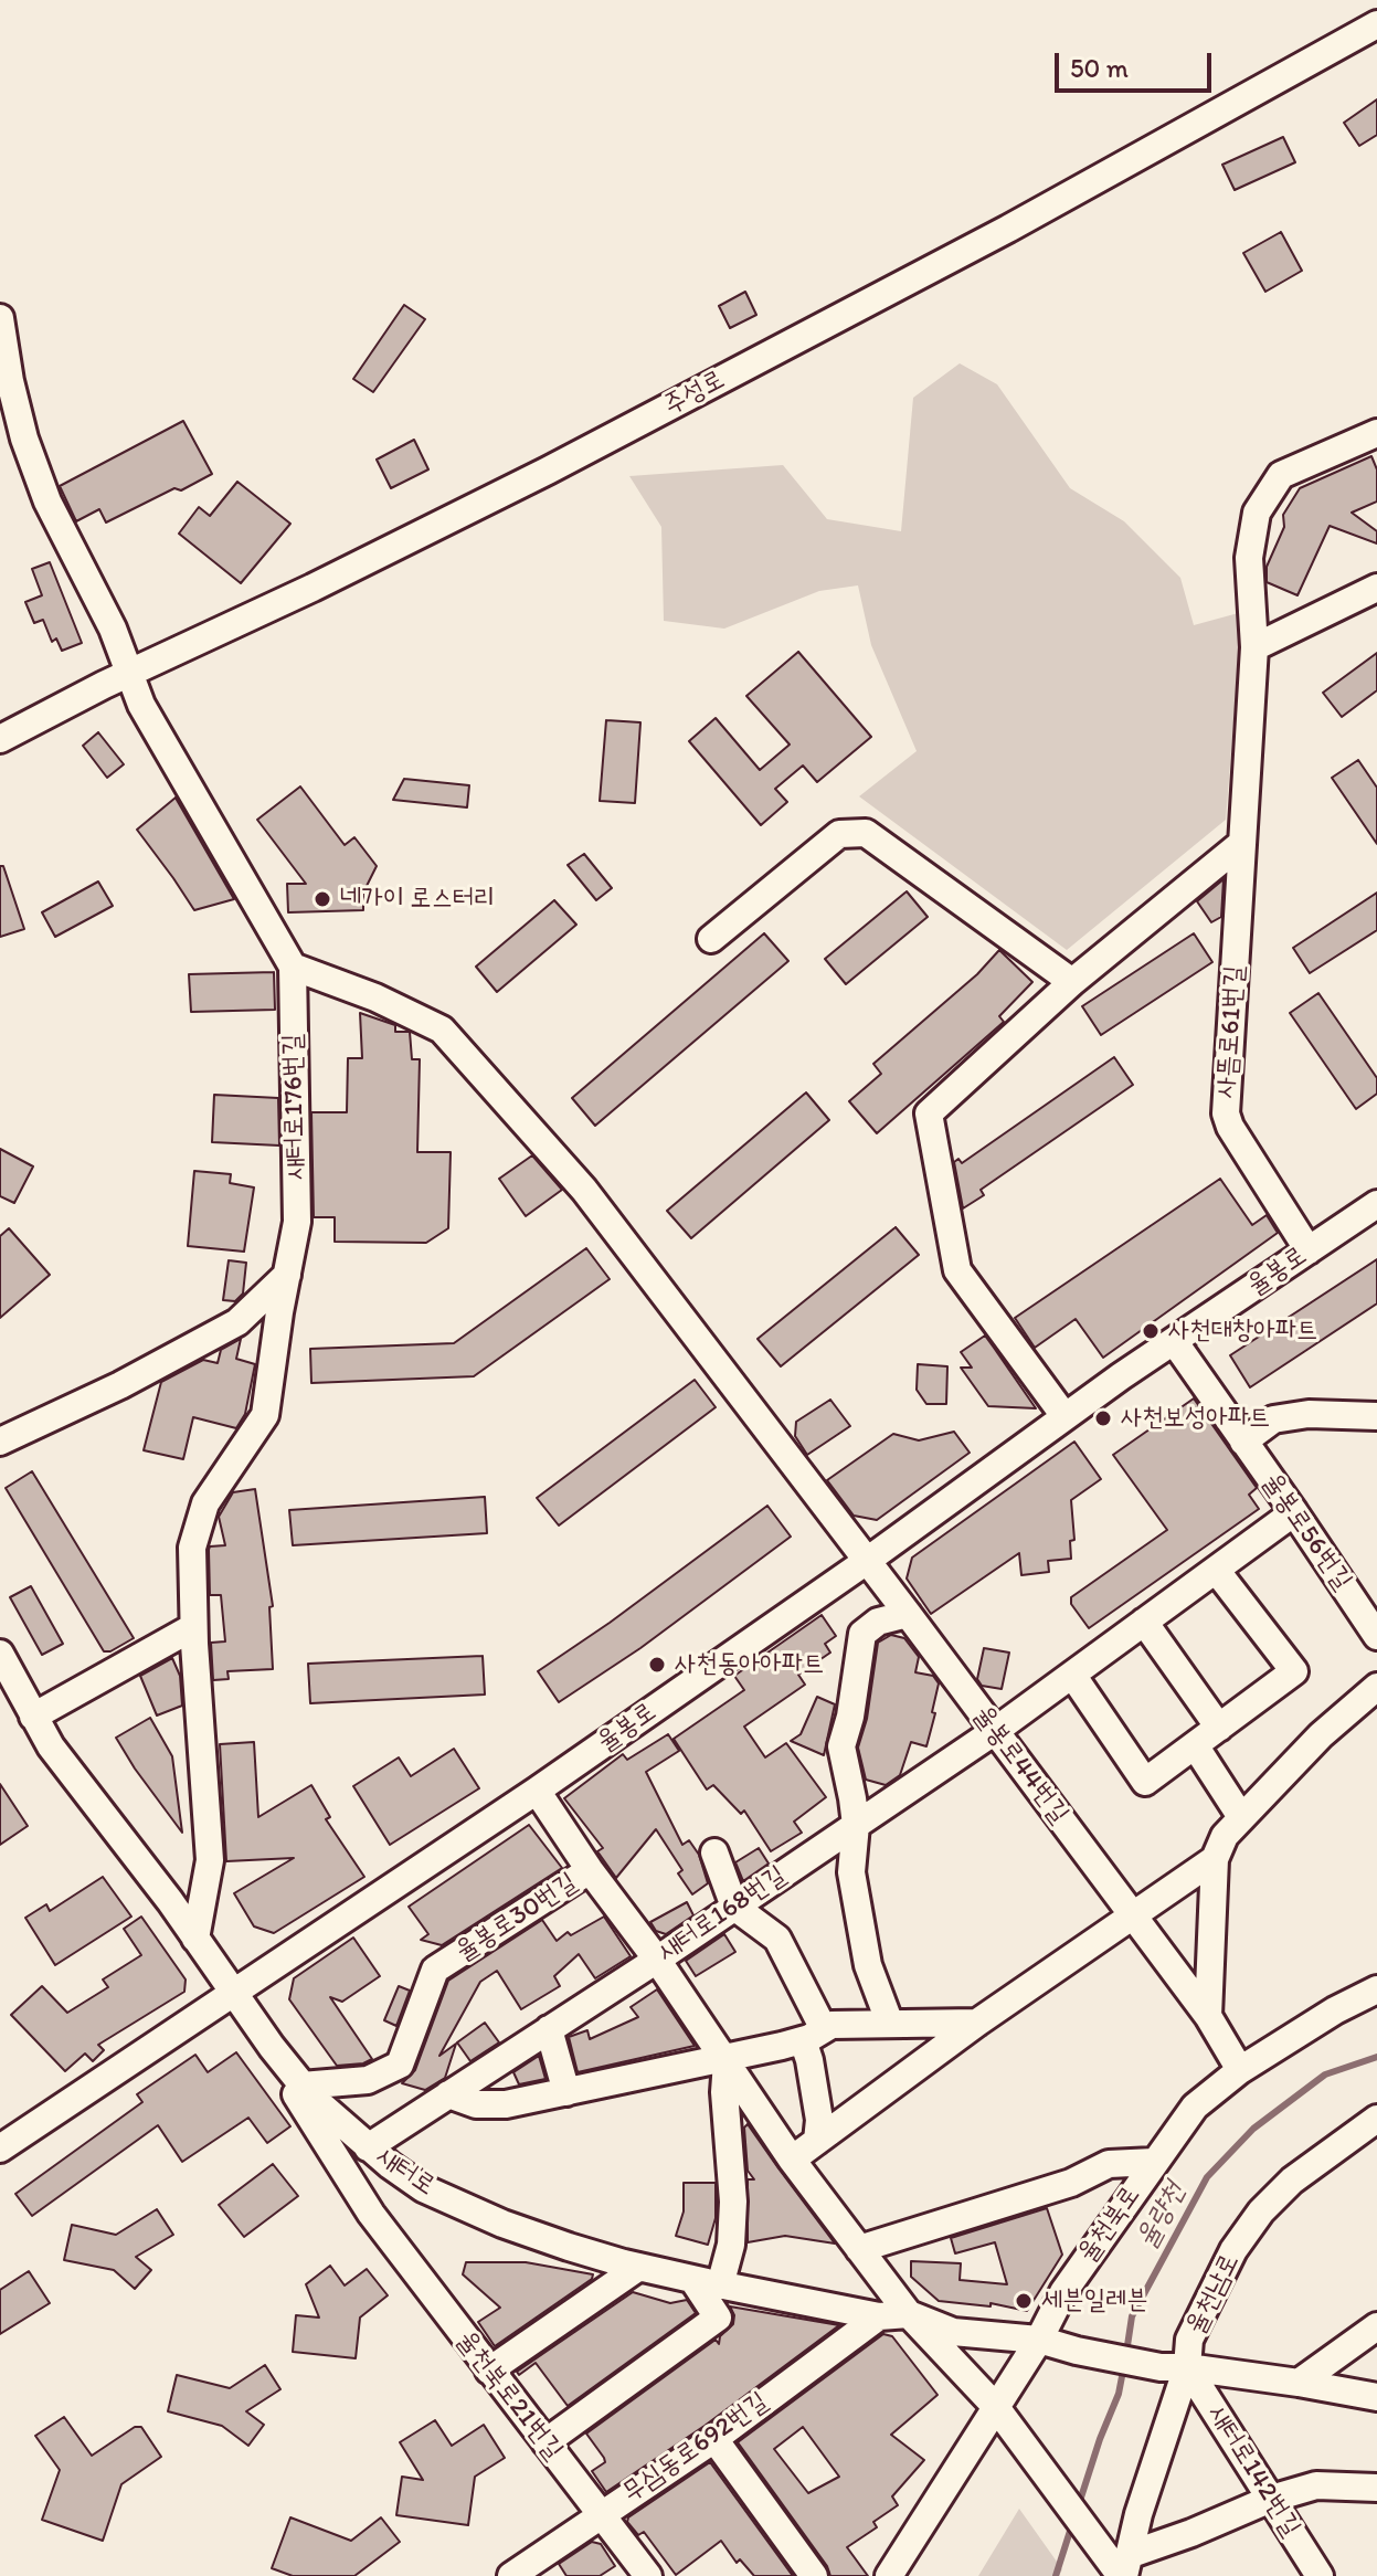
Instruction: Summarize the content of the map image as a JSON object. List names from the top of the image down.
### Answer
{
  "streets": {
    "street": [
      "주성로",
      "사뜸로61번길",
      "새터로176번길",
      "율봉로",
      "율봉로56번길",
      "율봉로44번길",
      "새터로168번길",
      "율봉로30번길",
      "새터로",
      "율천북로",
      "율천남로",
      "율천북로21번길",
      "무심동로692번길",
      "새터로142번길"
    ]
  },
  "crossings": [
    ["주성로", "새터로176번길"],
    ["사뜸로61번길", "율봉로"],
    ["새터로176번길", "율봉로44번길"],
    ["새터로176번길", "새터로"],
    ["율봉로", "율봉로56번길"],
    ["율봉로", "율봉로44번길"],
    ["율봉로", "율봉로30번길"],
    ["율봉로", "새터로"],
    ["율봉로56번길", "새터로168번길"],
    ["율봉로44번길", "새터로168번길"],
    ["율봉로44번길", "율천북로"],
    ["새터로168번길", "율봉로30번길"],
    ["새터로168번길", "새터로"],
    ["율봉로30번길", "새터로"],
    ["율봉로30번길", "율천북로"],
    ["율봉로30번길", "율천남로"],
    ["새터로", "율천북로"],
    ["새터로", "율천남로"],
    ["새터로", "율천북로21번길"],
    ["새터로", "무심동로692번길"],
    ["새터로", "새터로142번길"],
    ["율천남로", "새터로142번길"],
    ["율천북로21번길", "무심동로692번길"]
  ],
  "water": ["율량천"],
  "places": [
    "네가이 로스터리",
    "사천대창아파트",
    "사천보성아파트",
    "사천동아아파트",
    "세븐일레븐"
  ],
  "scale_bar": "50 m"
}
